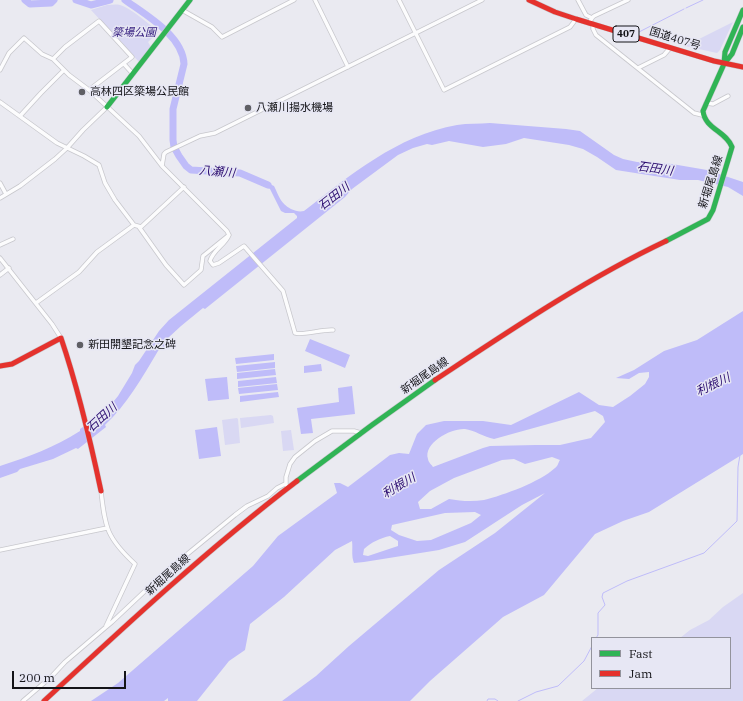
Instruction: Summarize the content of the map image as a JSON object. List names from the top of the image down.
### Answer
{
  "streets": {
    "main road": ["407", "国道407号", "新堀尾島線"]
  },
  "water": ["石田川", "八瀬川", "利根川"],
  "parks": ["簗場公園"],
  "places": ["高林四区簗場公民館", "八瀬川揚水機場", "新田開墾記念之碑"],
  "legend": ["Fast", "Jam"],
  "scale_bar": "200 m"
}
